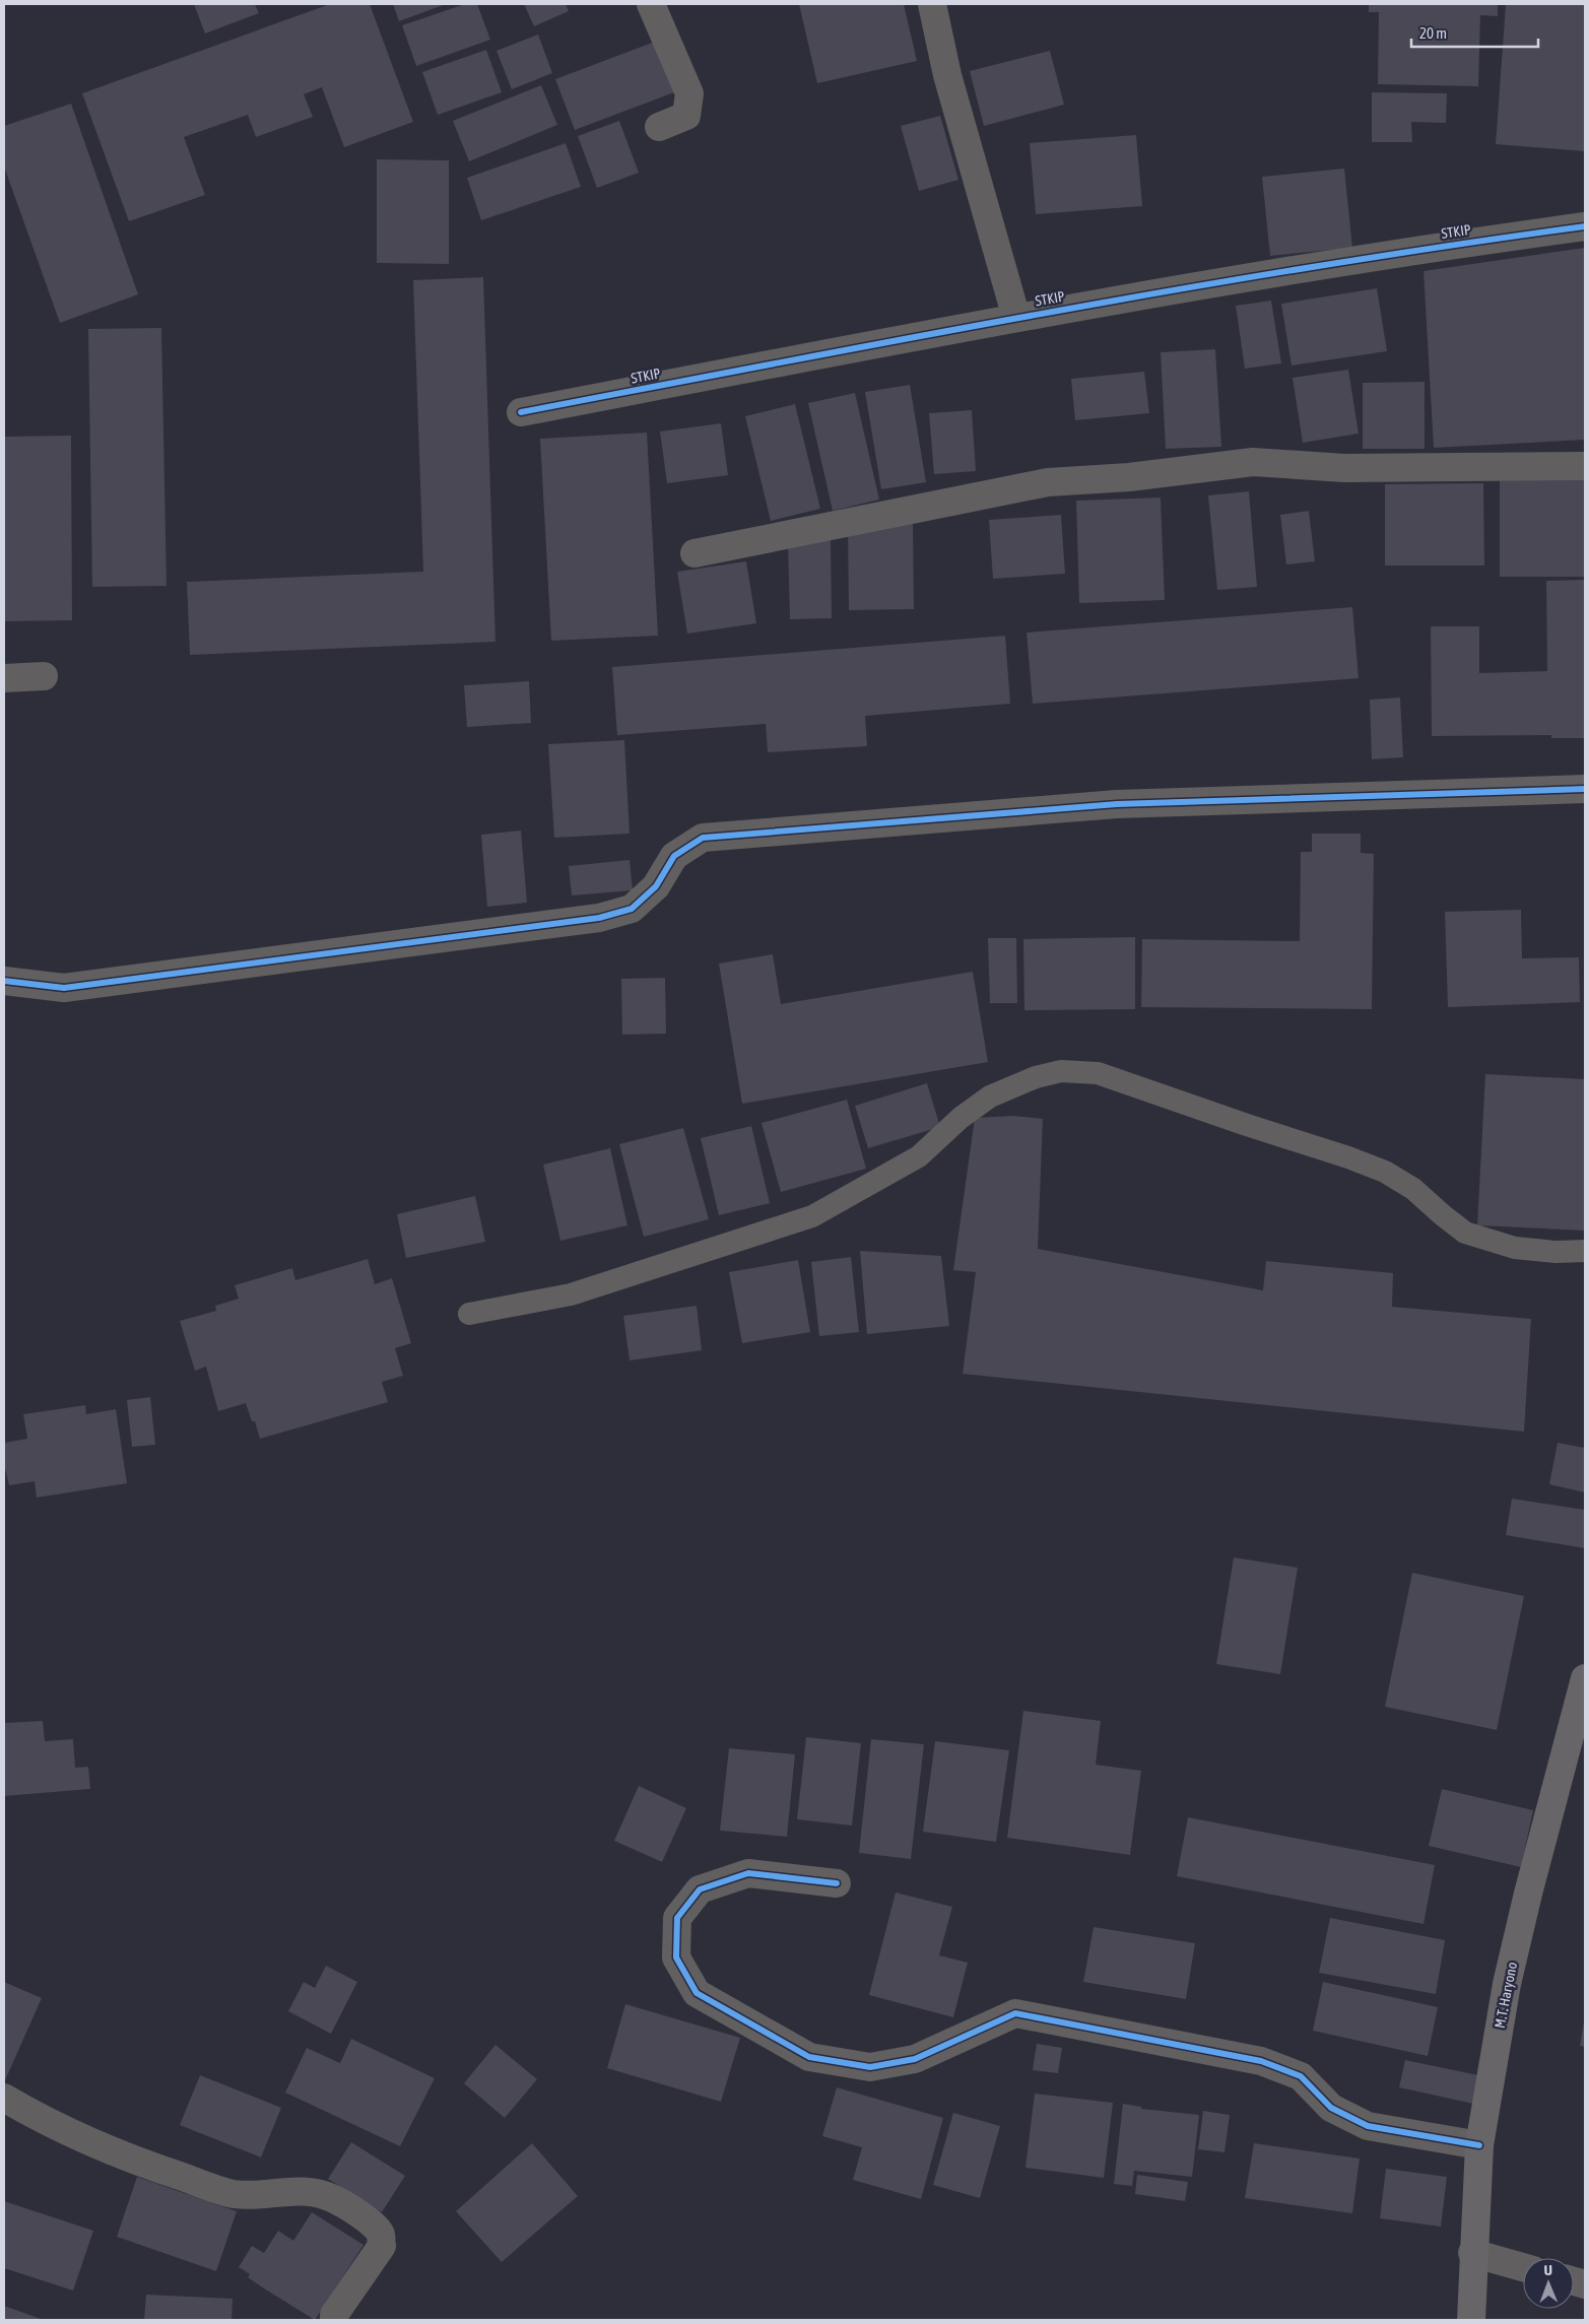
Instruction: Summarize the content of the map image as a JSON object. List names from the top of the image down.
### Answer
{
  "streets": {
    "highway": ["M.T. Haryono"],
    "street": ["STKIP"]
  },
  "scale_bar": "20 m",
  "north": "top"
}
